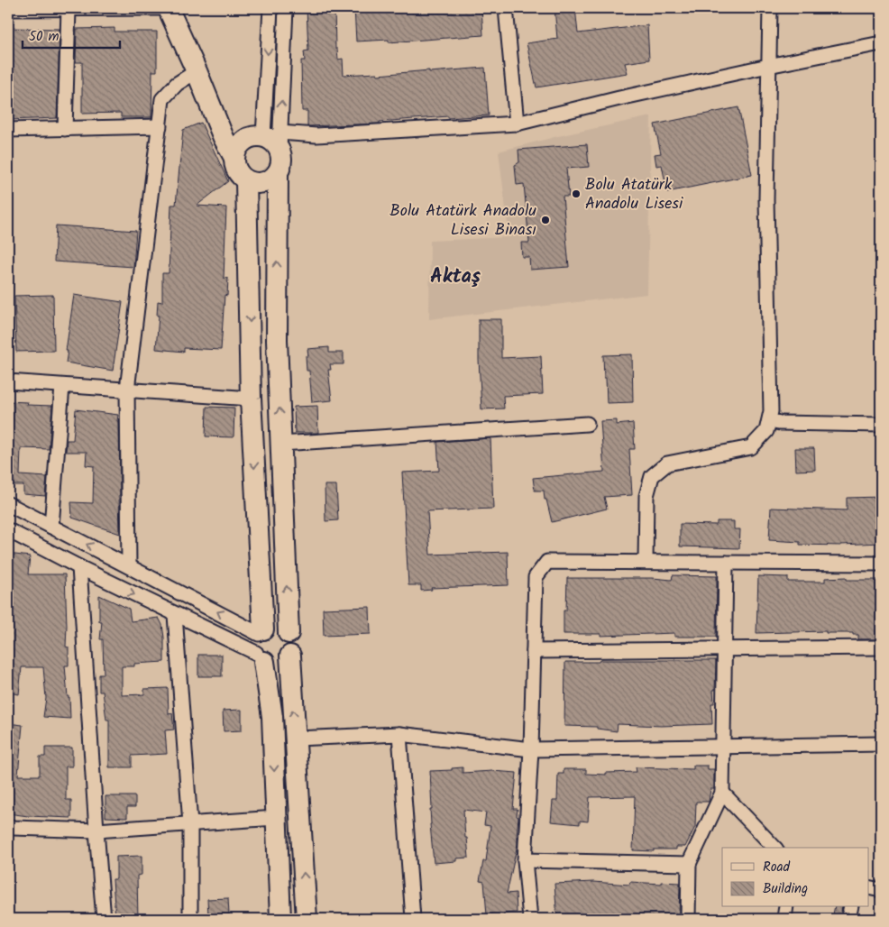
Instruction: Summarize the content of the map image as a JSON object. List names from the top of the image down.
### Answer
{
  "districts": ["Aktaş"],
  "places": ["Bolu Atatürk Anadolu Lisesi", "Bolu Atatürk Anadolu Lisesi Binası"],
  "legend": ["Road", "Building"],
  "scale_bar": "50 m"
}
